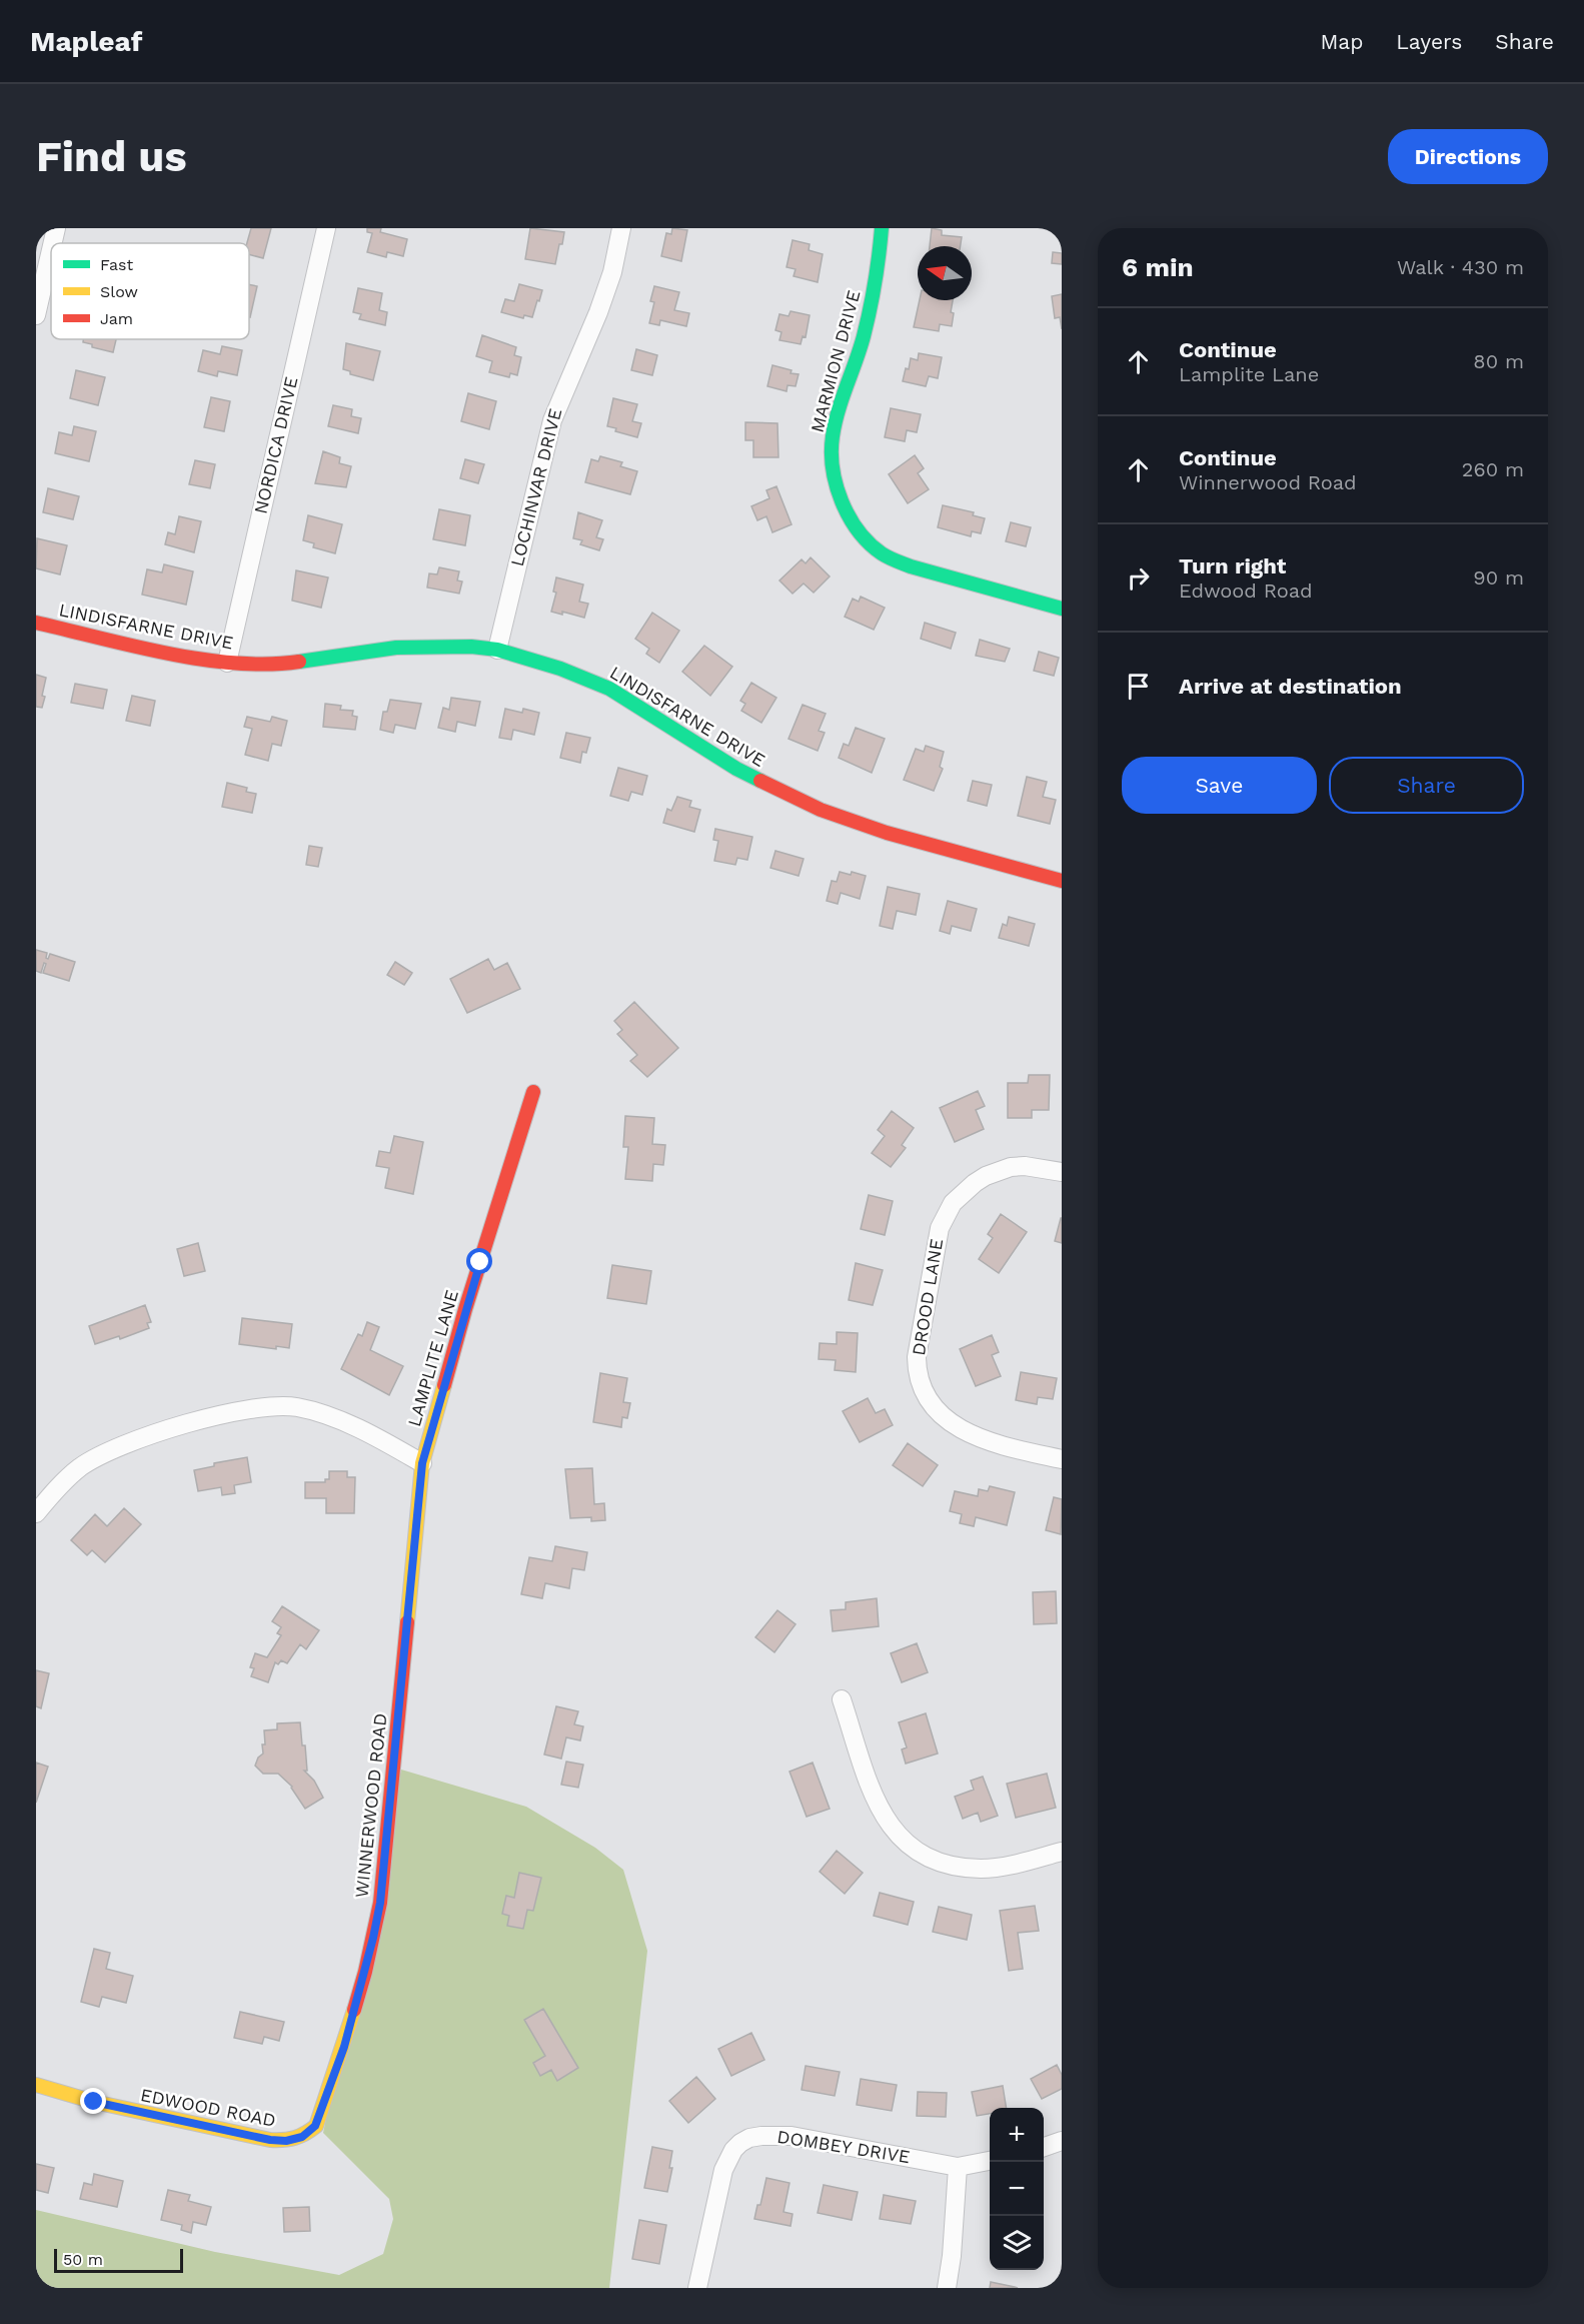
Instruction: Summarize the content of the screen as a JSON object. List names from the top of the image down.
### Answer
{
  "streets": {
    "street": [
      "MARMION DRIVE",
      "NORDICA DRIVE",
      "LOCHINVAR DRIVE",
      "LINDISFARNE DRIVE",
      "DROOD LANE",
      "LAMPLITE LANE",
      "WINNERWOOD ROAD",
      "EDWOOD ROAD",
      "DOMBEY DRIVE"
    ]
  },
  "crossings": [
    ["NORDICA DRIVE", "LINDISFARNE DRIVE"],
    ["LOCHINVAR DRIVE", "LINDISFARNE DRIVE"],
    ["LAMPLITE LANE", "WINNERWOOD ROAD"],
    ["WINNERWOOD ROAD", "EDWOOD ROAD"]
  ],
  "legend": ["Fast", "Slow", "Jam"],
  "scale_bar": "50 m",
  "north": "left",
  "page": {
    "header": "Mapleaf",
    "nav": ["Map", "Layers", "Share"],
    "buttons": [
      "Directions",
      ["Save", "Share"]
    ],
    "title": "Find us",
    "heading": ["6 min", "Walk · 430 m"],
    "list": [
      ["Continue", "Lamplite Lane", "80 m"],
      ["Continue", "Winnerwood Road", "260 m"],
      ["Turn right", "Edwood Road", "90 m"],
      "Arrive at destination"
    ],
    "map_buttons": ["+", "−"],
    "scale": "50 m"
  }
}
